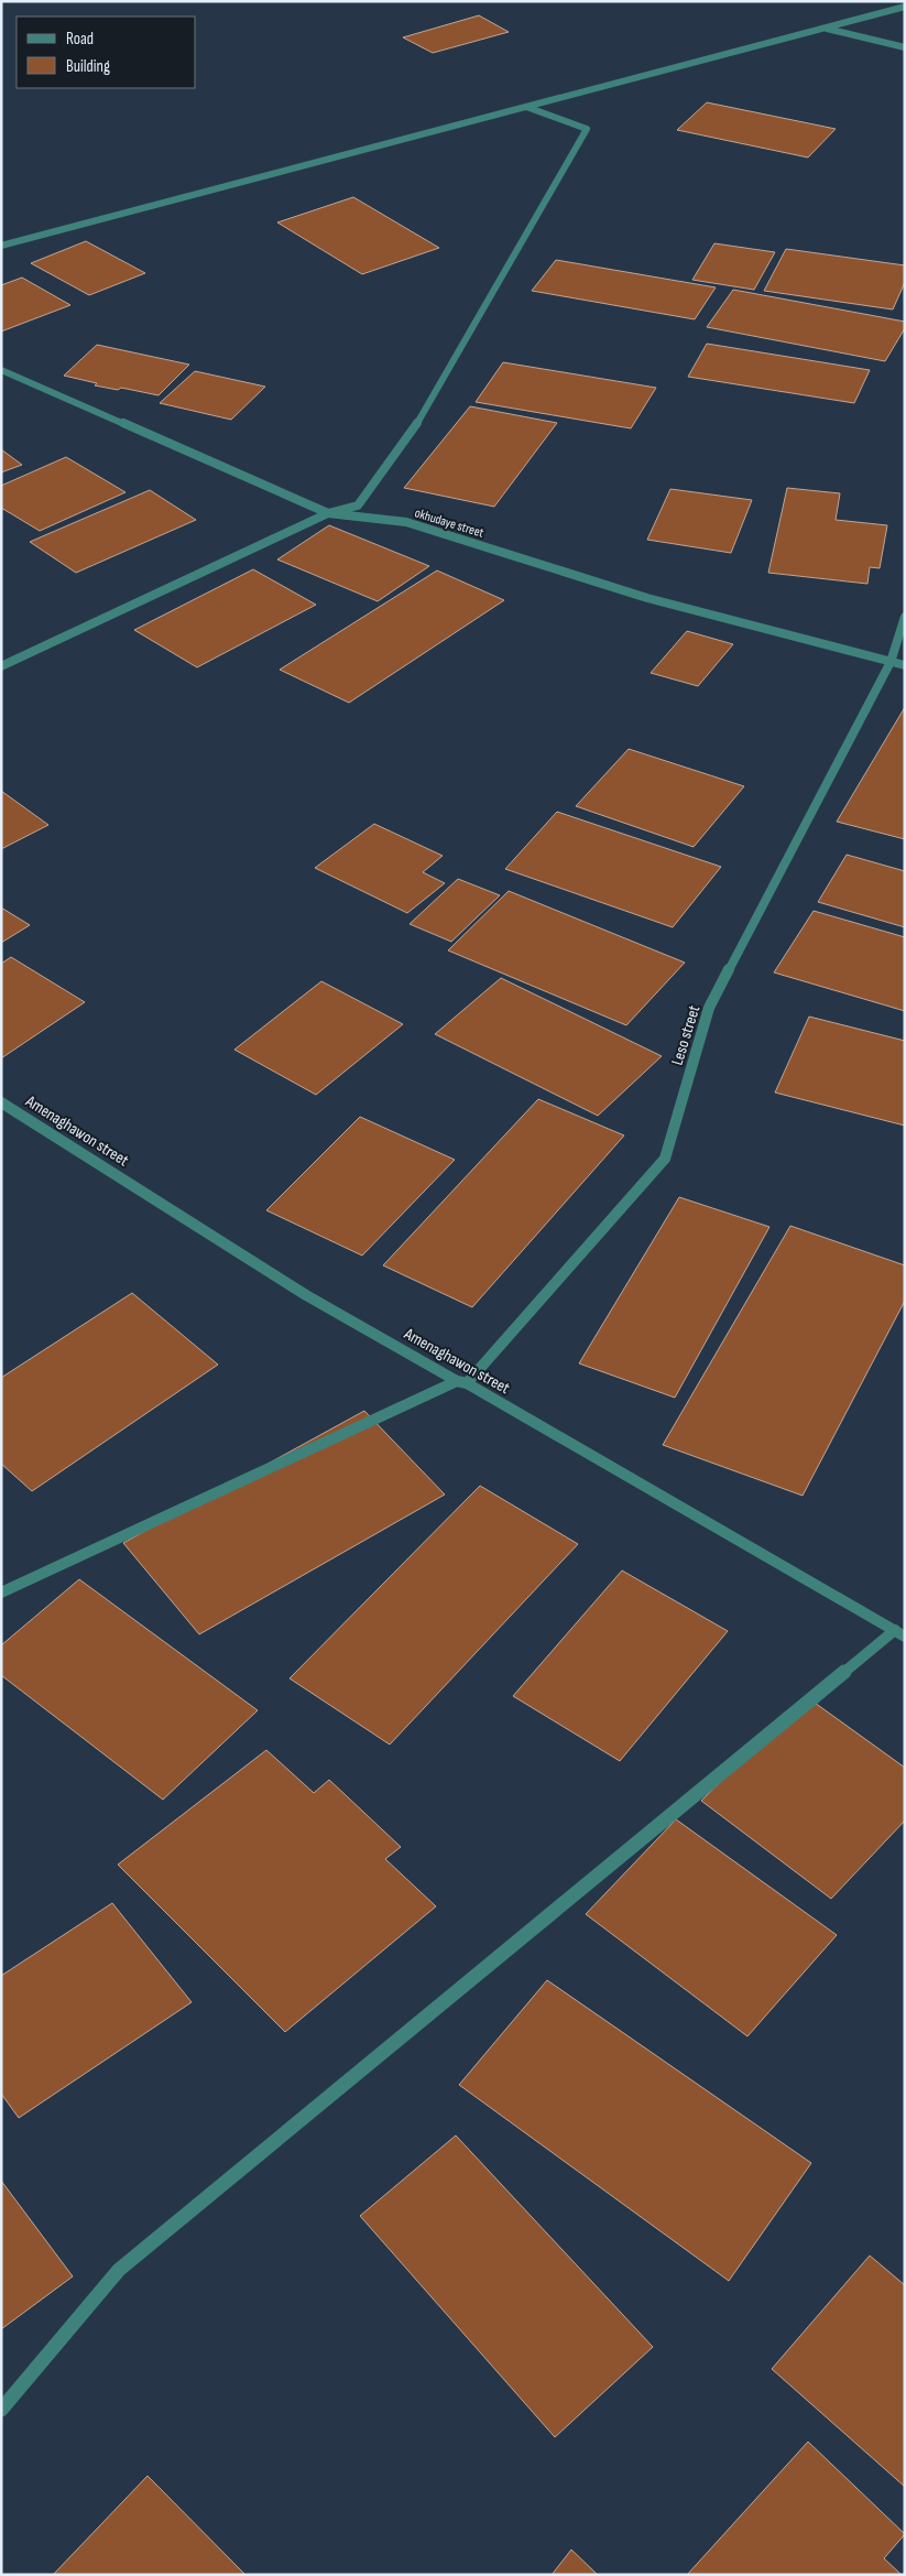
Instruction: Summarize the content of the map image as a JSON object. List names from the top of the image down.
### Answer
{
  "streets": {
    "street": ["okhudaye street", "Leso street", "Amenaghawon street"]
  },
  "crossings": [
    ["okhudaye street", "Leso street"],
    ["Leso street", "Amenaghawon street"]
  ],
  "legend": ["Road", "Building"]
}
